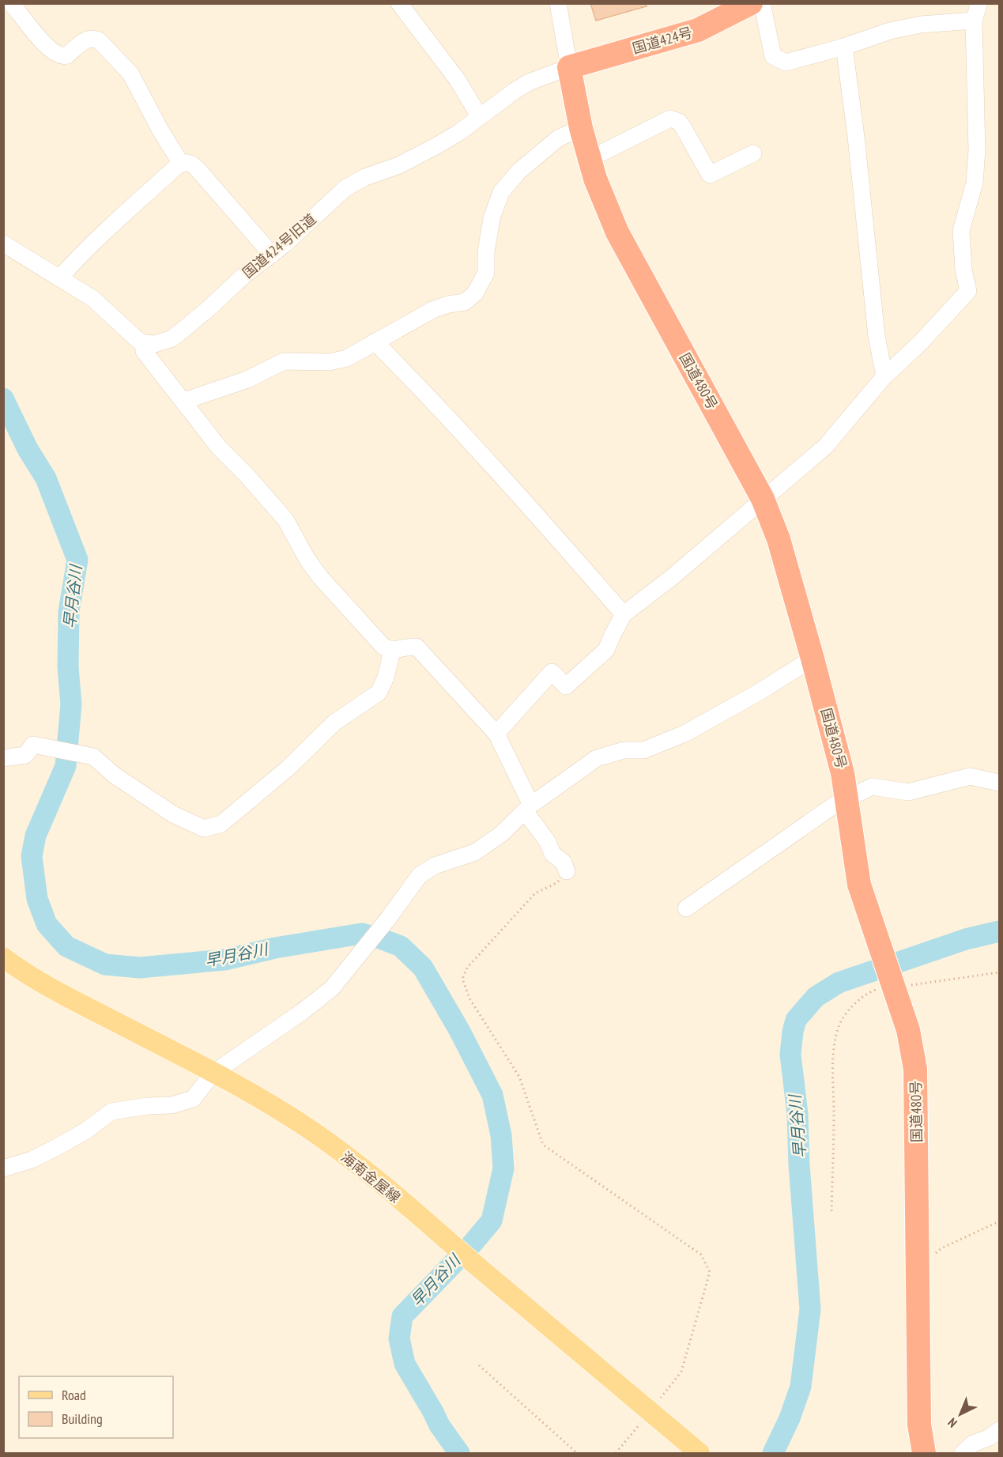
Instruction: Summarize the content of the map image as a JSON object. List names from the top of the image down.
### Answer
{
  "streets": {
    "highway": ["国道424号", "国道480号"],
    "main road": ["海南金屋線"],
    "street": ["国道424号旧道"]
  },
  "crossings": [
    ["国道424号", "国道424号旧道"],
    ["国道424号", "国道480号"],
    ["国道424号旧道", "国道480号"]
  ],
  "water": ["早月谷川"],
  "legend": ["Road", "Building"],
  "north": "bottom left"
}
